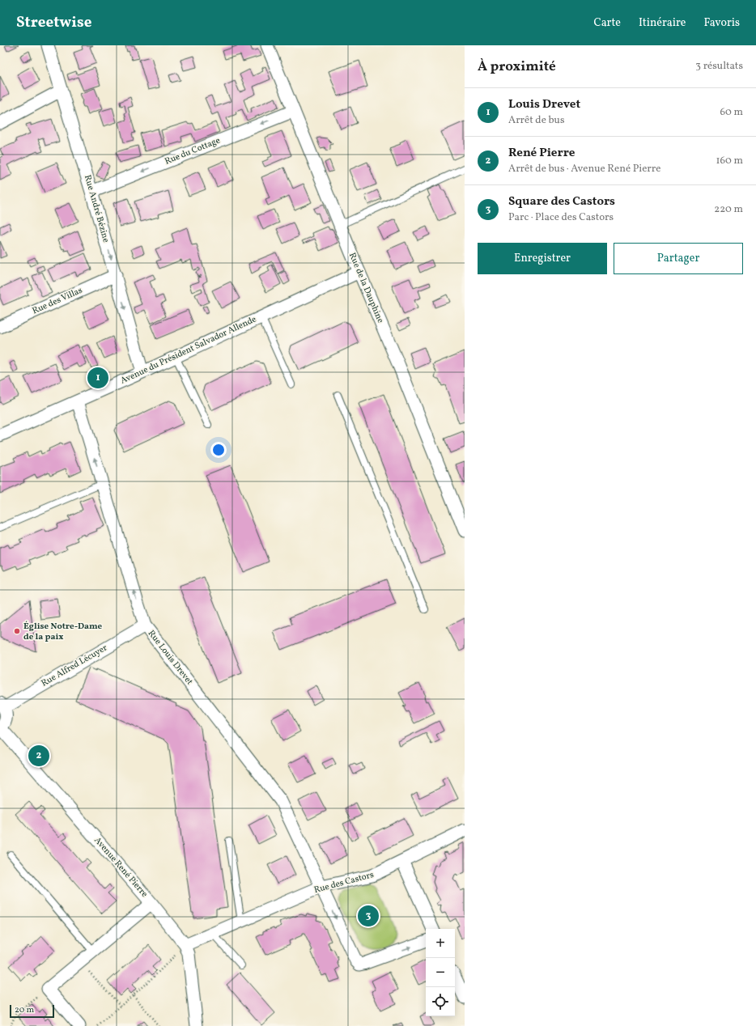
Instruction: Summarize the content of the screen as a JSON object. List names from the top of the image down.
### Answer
{
  "streets": {
    "street": [
      "Rue du Cottage",
      "Rue André Bézine",
      "Rue de la Dauphine",
      "Rue des Villas",
      "Avenue du Président Salvador Allende",
      "Rue Louis Drevet",
      "Rue Alfred Lécuyer",
      "Avenue René Pierre",
      "Rue des Castors"
    ]
  },
  "crossings": [
    ["Rue du Cottage", "Rue André Bézine"],
    ["Rue du Cottage", "Rue de la Dauphine"],
    ["Rue André Bézine", "Rue des Villas"],
    ["Rue André Bézine", "Avenue du Président Salvador Allende"],
    ["Rue de la Dauphine", "Avenue du Président Salvador Allende"],
    ["Avenue du Président Salvador Allende", "Rue Louis Drevet"],
    ["Rue Louis Drevet", "Rue Alfred Lécuyer"],
    ["Rue Louis Drevet", "Rue des Castors"],
    ["Avenue René Pierre", "Rue des Castors"]
  ],
  "one_way": ["Rue du Cottage", "Rue André Bézine"],
  "places": ["Église Notre-Dame de la paix"],
  "scale_bar": "20 m",
  "page": {
    "header": "Streetwise",
    "nav": ["Carte", "Itinéraire", "Favoris"],
    "heading": ["À proximité", "3 résultats"],
    "list": [
      {
        "mark": "1",
        "name": "Louis Drevet",
        "note": "Arrêt de bus",
        "value": "60 m"
      },
      {
        "mark": "2",
        "name": "René Pierre",
        "note": "Arrêt de bus · Avenue René Pierre",
        "value": "160 m"
      },
      {
        "mark": "3",
        "name": "Square des Castors",
        "note": "Parc · Place des Castors",
        "value": "220 m"
      }
    ],
    "buttons": ["Enregistrer", "Partager"],
    "pins": ["1", "2", "3"],
    "map_buttons": ["+", "−"],
    "scale": "20 m"
  }
}
